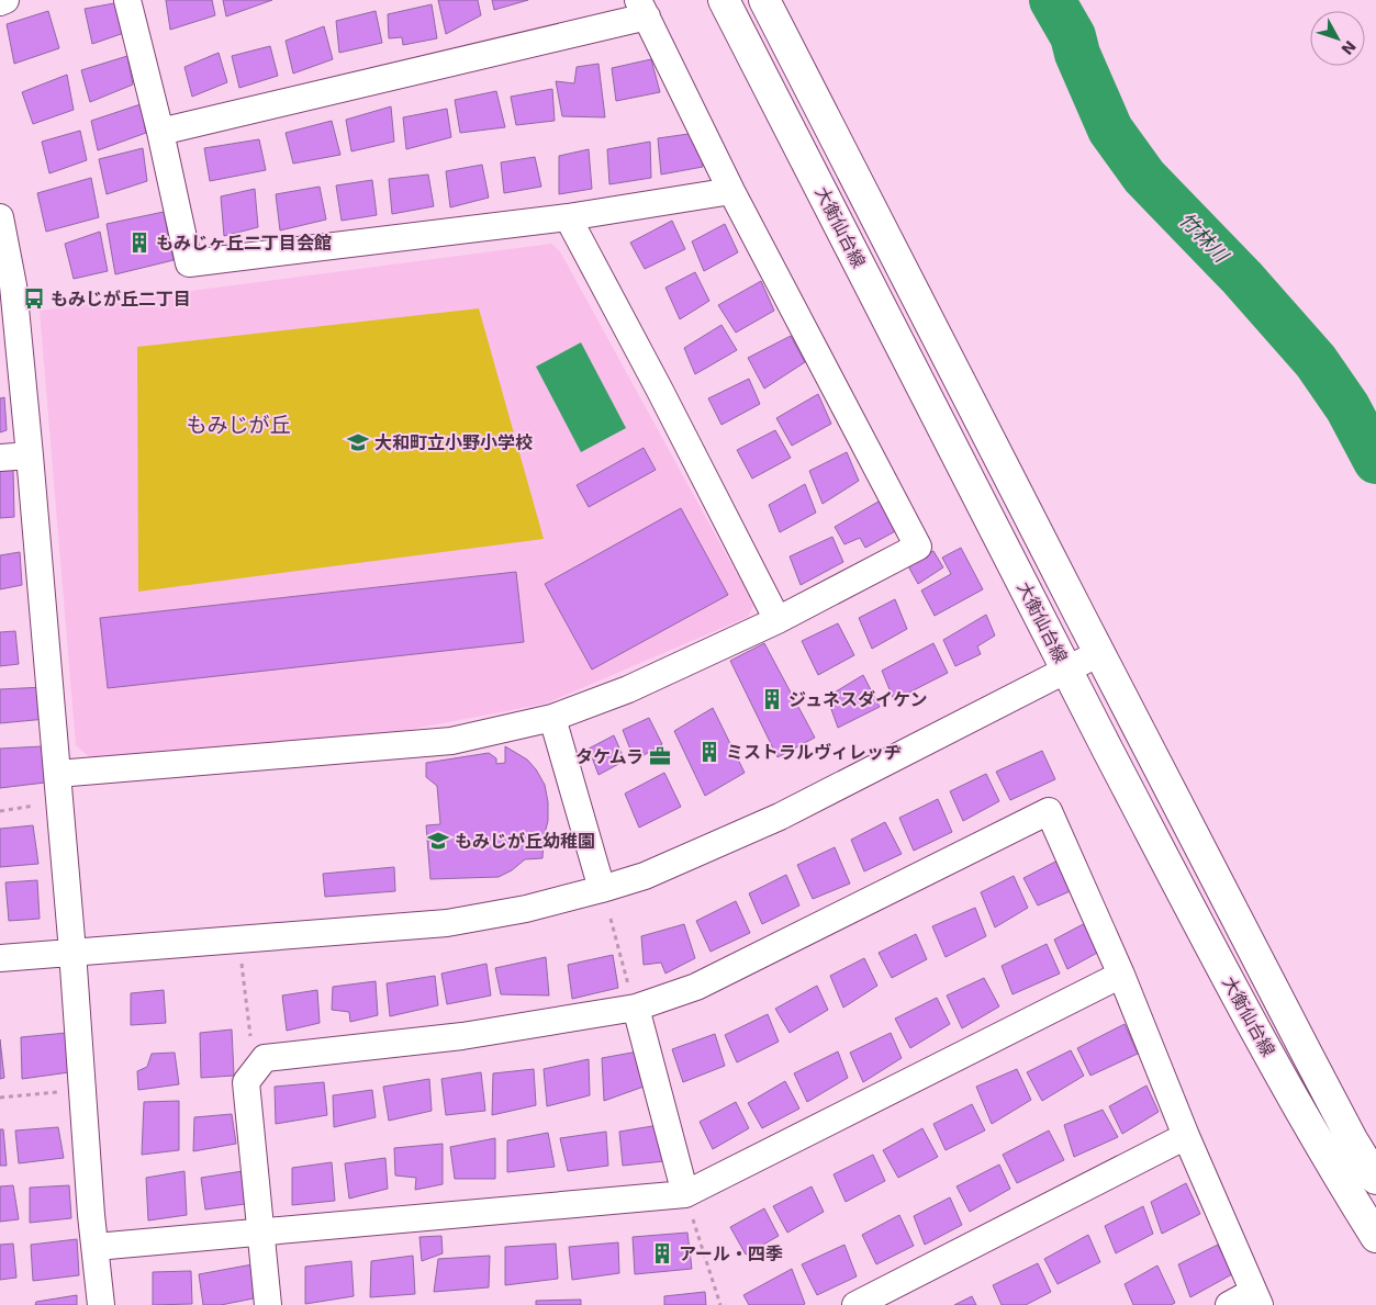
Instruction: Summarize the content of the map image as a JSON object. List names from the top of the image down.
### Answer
{
  "streets": {
    "main road": ["大衡仙台線"]
  },
  "districts": ["もみじが丘"],
  "water": ["竹林川"],
  "places": {
    "building": [
      "もみじヶ丘二丁目会館",
      "ジュネスダイケン",
      "ミストラルヴィレッヂ",
      "アール・四季"
    ],
    "bus stop": ["もみじが丘二丁目"],
    "school or university": ["大和町立小野小学校", "もみじが丘幼稚園"],
    "office": ["タケムラ"]
  },
  "north": "bottom right"
}
